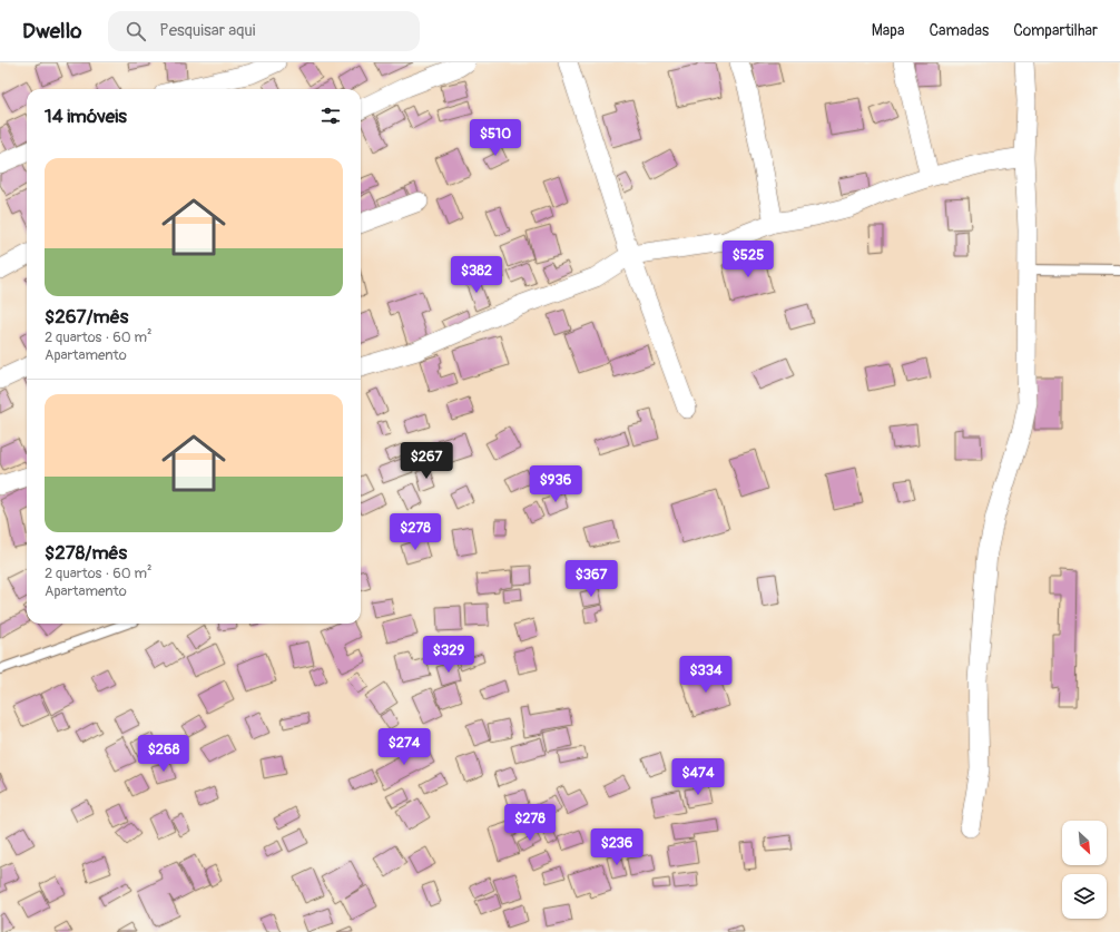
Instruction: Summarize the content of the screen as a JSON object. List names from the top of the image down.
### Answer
{
  "north": "bottom right",
  "page": {
    "header": "Dwello",
    "search": "Pesquisar aqui",
    "nav": ["Mapa", "Camadas", "Compartilhar"],
    "heading": "14 imóveis",
    "price": [
      "$510",
      "$525",
      "$382",
      "$267",
      "$936",
      "$278",
      "$367",
      "$329",
      "$334",
      "$274",
      "$268",
      "$474",
      "$278",
      "$236"
    ],
    "list": [
      {
        "name": "$267/mês",
        "note": "2 quartos · 60 m² · Apartamento"
      },
      {
        "name": "$278/mês",
        "note": "2 quartos · 60 m² · Apartamento"
      }
    ]
  }
}
